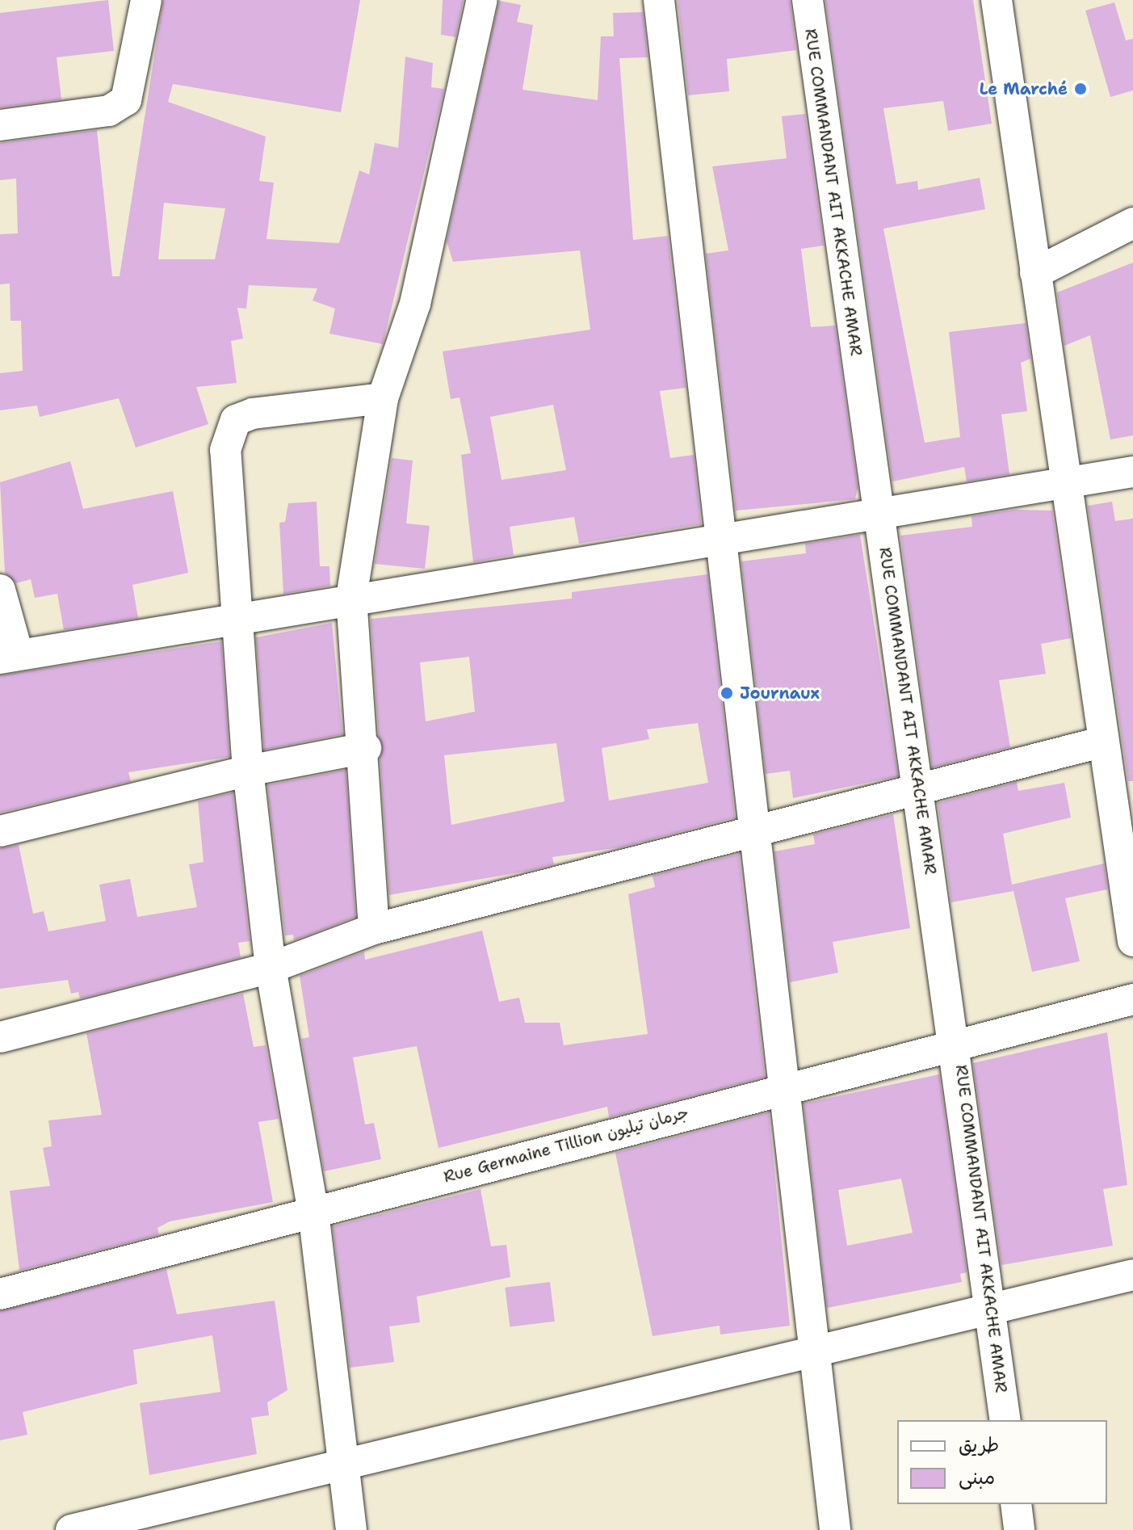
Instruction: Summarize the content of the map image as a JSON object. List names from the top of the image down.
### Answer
{
  "streets": {
    "street": ["RUE COMMANDANT AIT AKKACHE AMAR", "Rue Germaine Tillion جرمان تيليون"]
  },
  "crossings": [
    ["RUE COMMANDANT AIT AKKACHE AMAR", "Rue Germaine Tillion جرمان تيليون"]
  ],
  "places": ["Le Marché", "Journaux"],
  "legend": ["طريق", "مبنى"]
}
